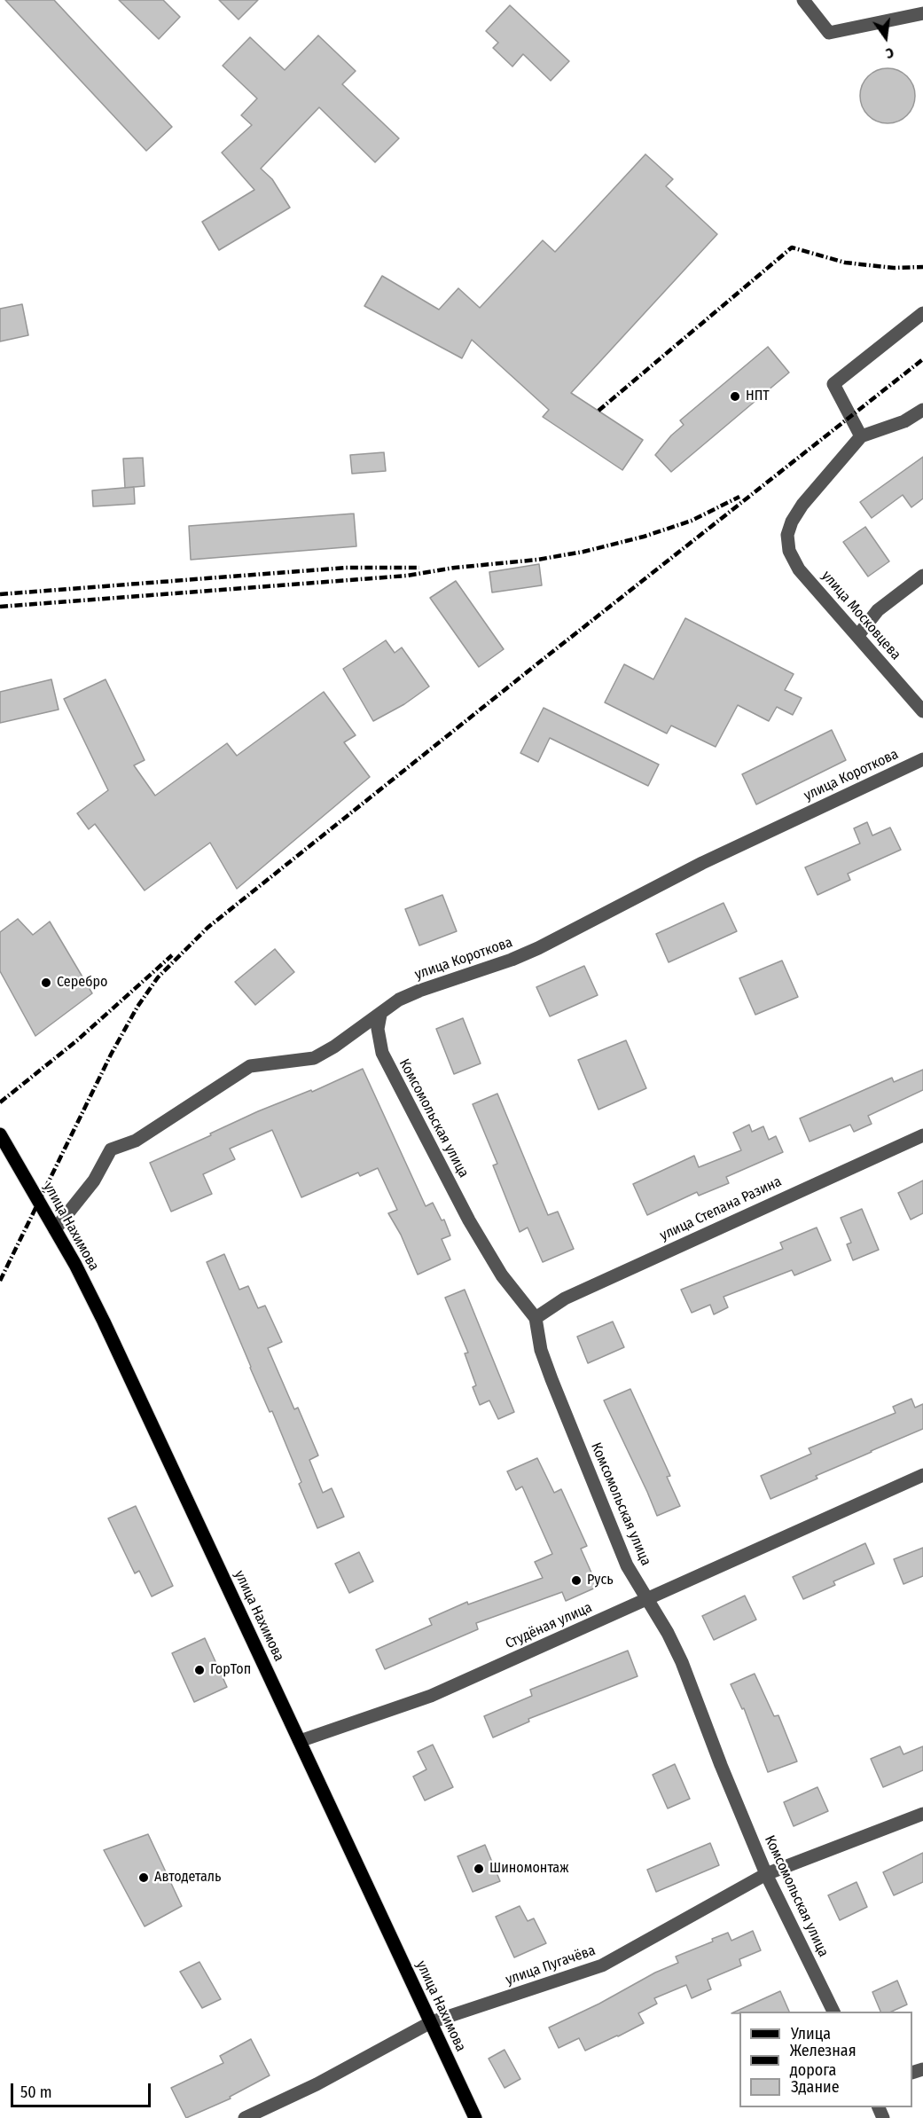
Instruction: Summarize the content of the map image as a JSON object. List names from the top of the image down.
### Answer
{
  "streets": {
    "main road": ["улица Нахимова"],
    "street": [
      "улица Московцева",
      "улица Короткова",
      "Комсомольская улица",
      "улица Степана Разина",
      "Студёная улица",
      "улица Пугачёва"
    ]
  },
  "crossings": [
    ["улица Короткова", "Комсомольская улица"],
    ["улица Короткова", "улица Нахимова"],
    ["Комсомольская улица", "улица Степана Разина"],
    ["Комсомольская улица", "Студёная улица"],
    ["Комсомольская улица", "улица Пугачёва"],
    ["улица Нахимова", "Студёная улица"],
    ["улица Нахимова", "улица Пугачёва"]
  ],
  "places": [
    "НПТ",
    "Серебро",
    "Русь",
    "ГорТоп",
    "Шиномонтаж",
    "Автодеталь"
  ],
  "legend": ["Улица", "Железная дорога", "Здание"],
  "scale_bar": "50 m",
  "north": "bottom"
}
